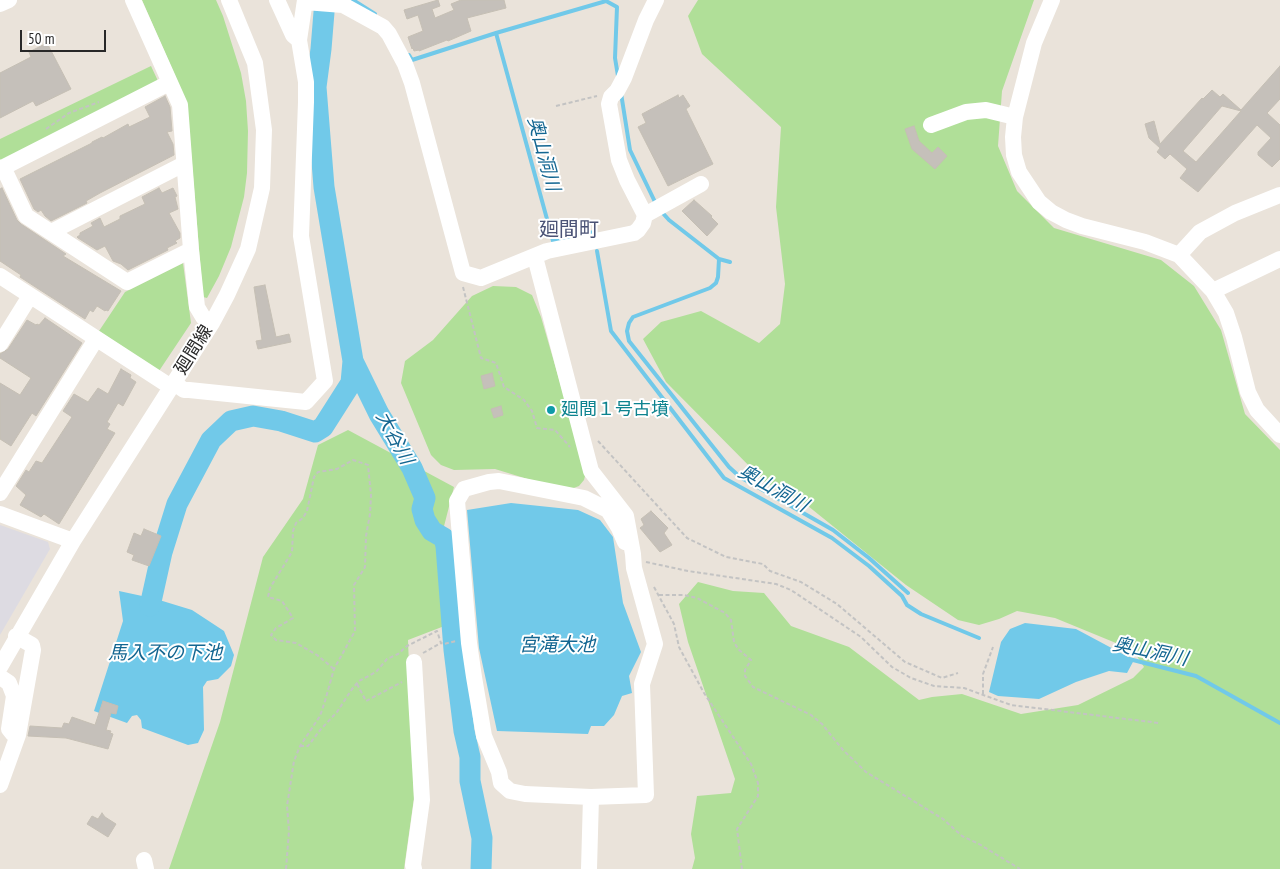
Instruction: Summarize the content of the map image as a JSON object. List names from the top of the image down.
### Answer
{
  "streets": {
    "street": ["廻間線"]
  },
  "districts": ["廻間町"],
  "water": [
    "奥山洞川",
    "大谷川",
    "宮滝大池",
    "馬入不の下池"
  ],
  "places": ["廻間１号古墳"],
  "scale_bar": "50 m"
}
